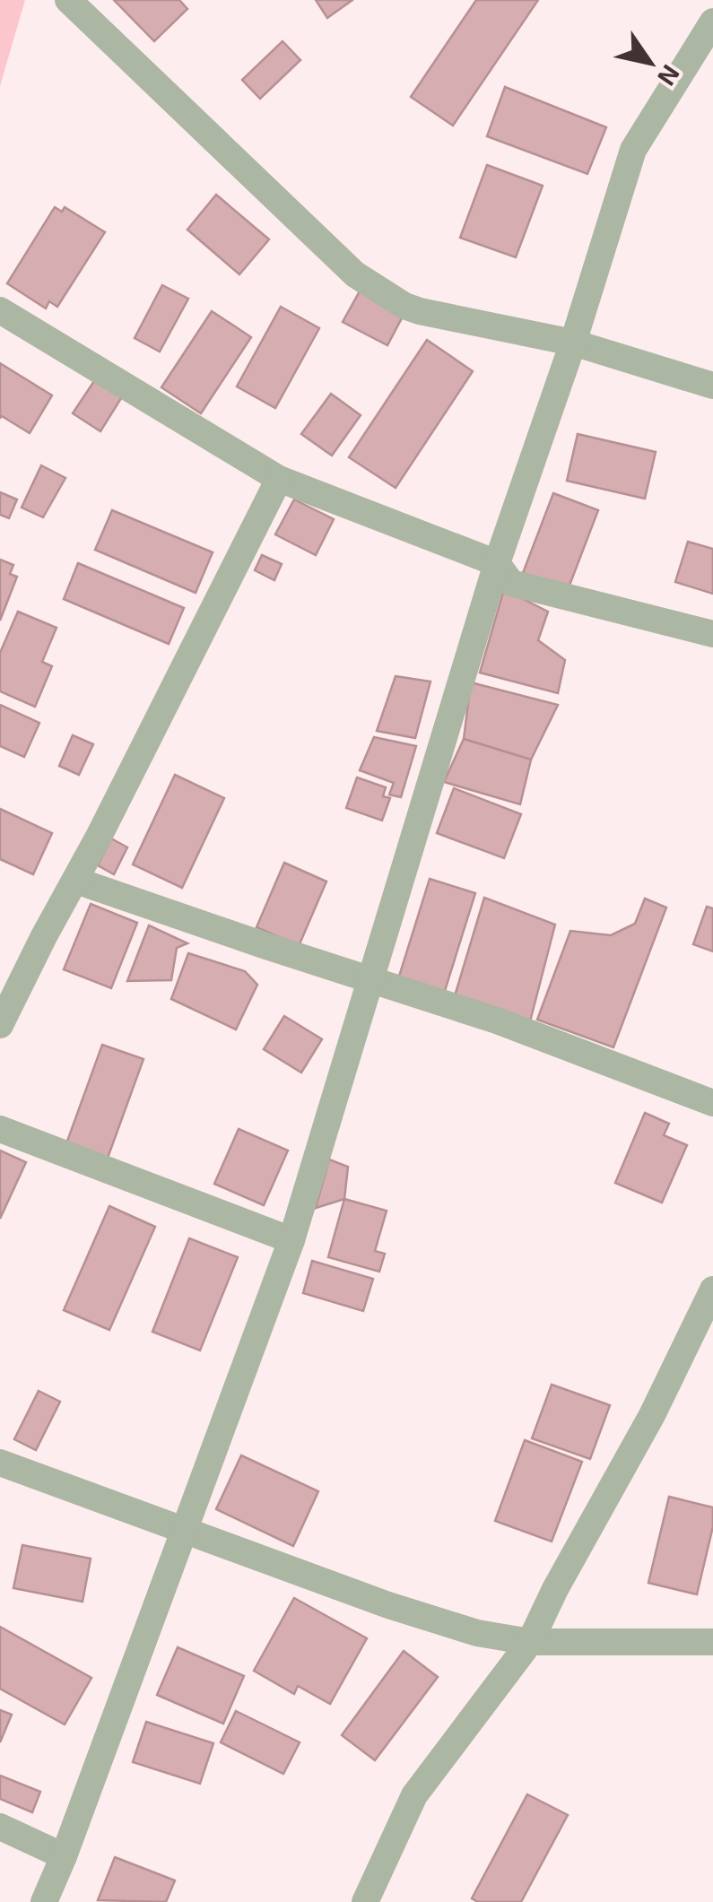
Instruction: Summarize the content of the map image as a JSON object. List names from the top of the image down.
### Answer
{
  "north": "bottom right"
}
